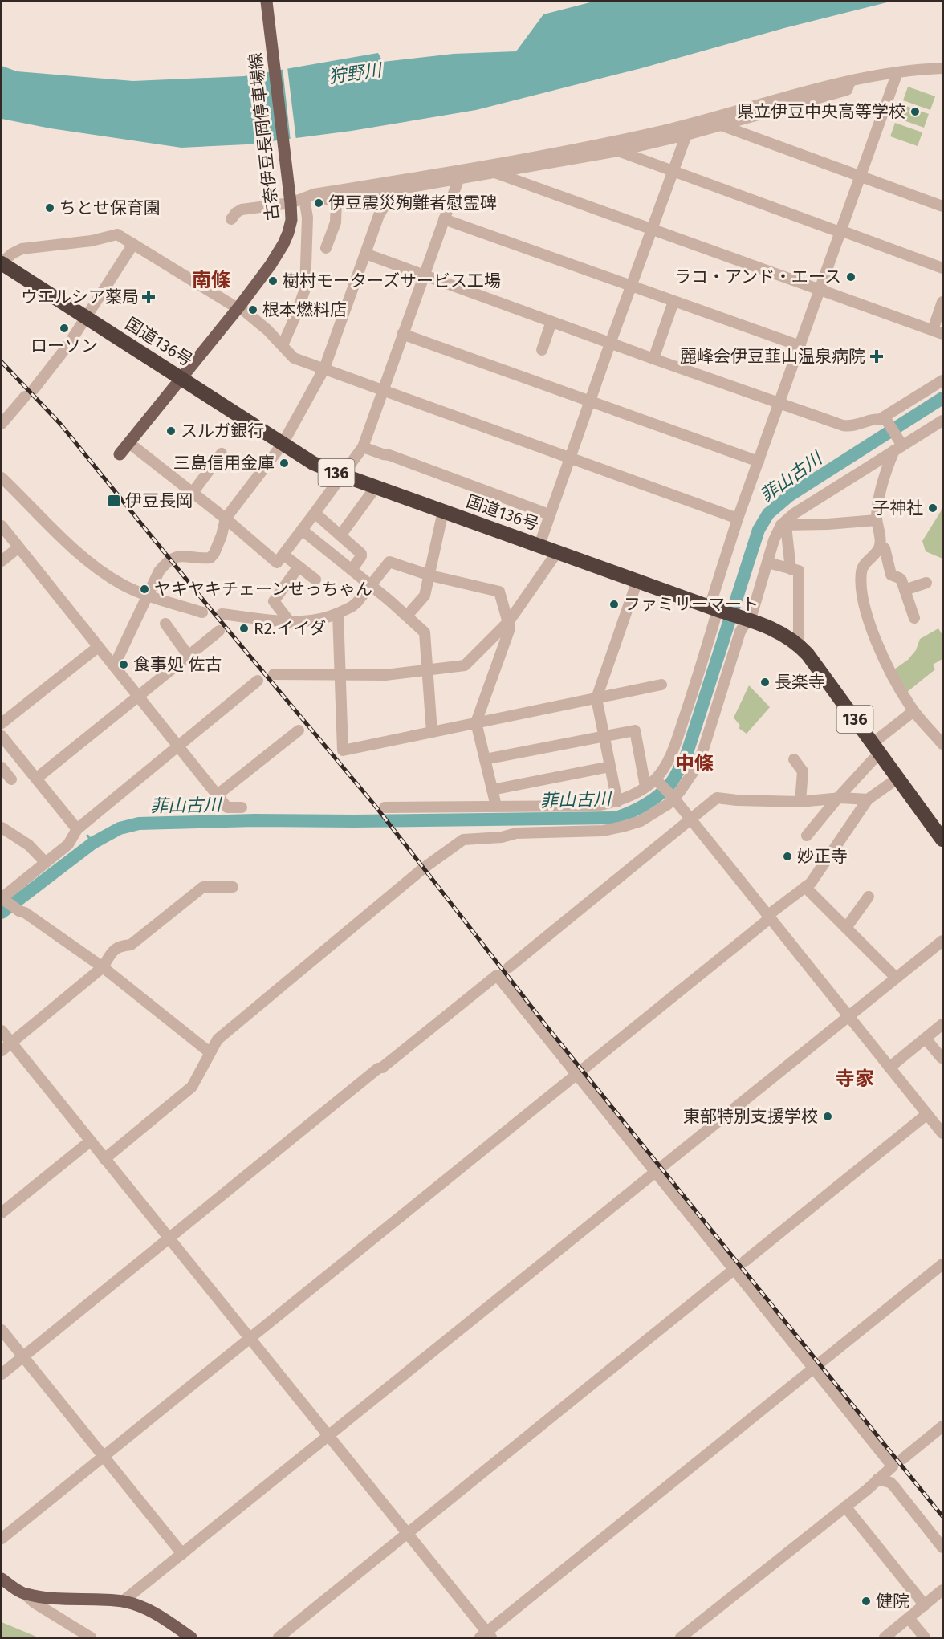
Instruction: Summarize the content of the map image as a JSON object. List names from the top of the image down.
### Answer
{
  "streets": {
    "highway": ["国道136号", "136"],
    "main road": ["古奈伊豆長岡停車場線"]
  },
  "crossings": [
    ["古奈伊豆長岡停車場線", "国道136号"]
  ],
  "districts": ["南條", "中條", "寺家"],
  "water": ["狩野川", "菲山古川"],
  "places": {
    "other": [
      "県立伊豆中央高等学校",
      "伊豆震災殉難者慰霊碑",
      "ちとせ保育園",
      "ラコ・アンド・エース",
      "樹村モーターズサービス工場",
      "根本燃料店",
      "ローソン",
      "スルガ銀行",
      "三島信用金庫",
      "子神社",
      "ヤキヤキチェーンせっちゃん",
      "ファミリーマート",
      "R2.イイダ",
      "食事処 佐古",
      "長楽寺",
      "妙正寺",
      "東部特別支援学校",
      "健院"
    ],
    "health": ["ウエルシア薬局", "麗峰会伊豆韮山温泉病院"],
    "transit": ["伊豆長岡"]
  }
}
